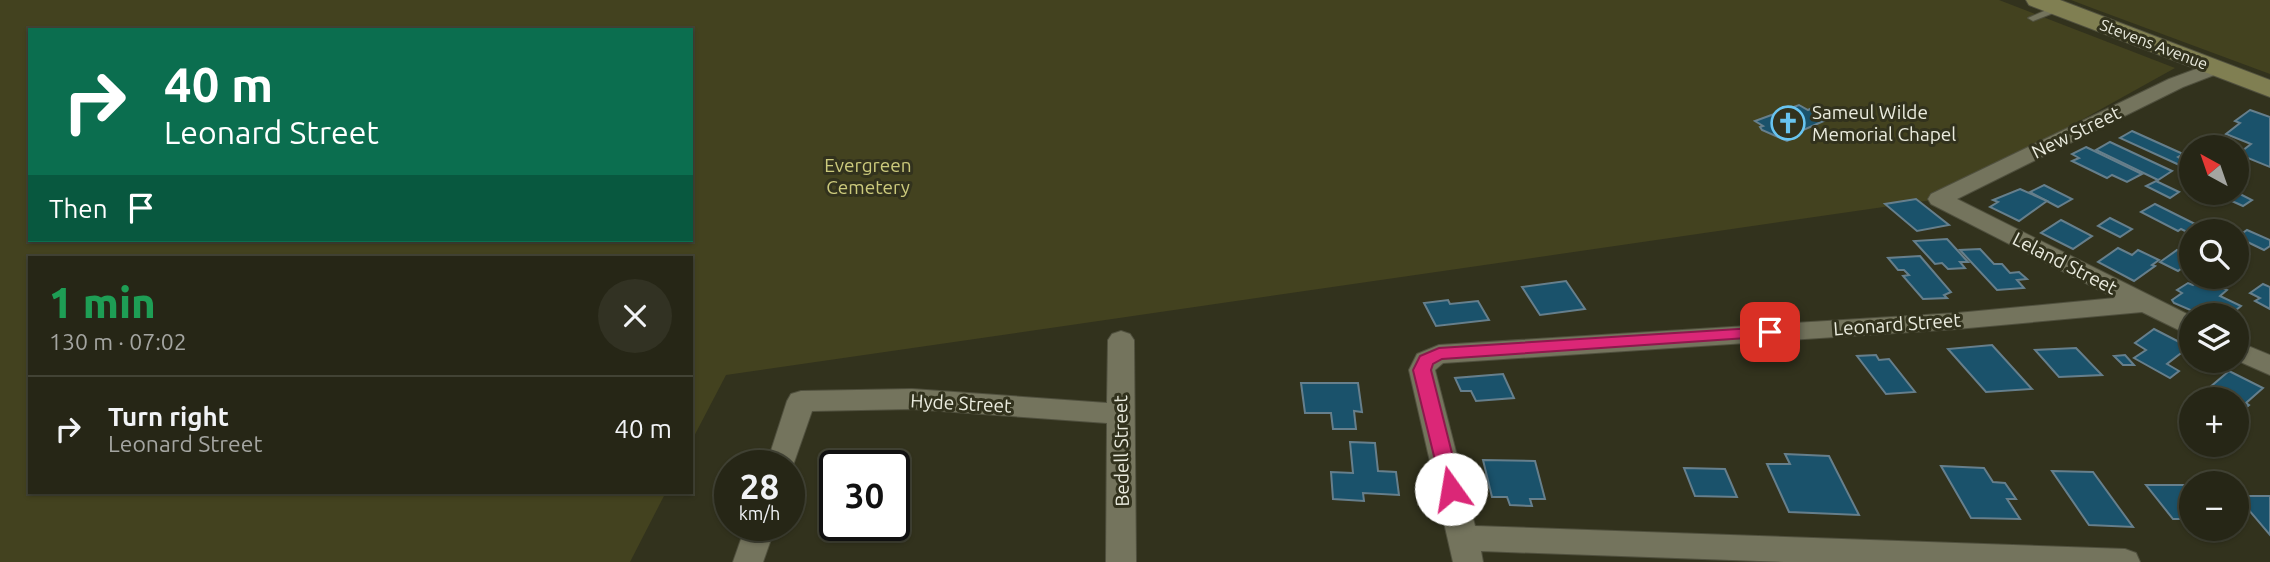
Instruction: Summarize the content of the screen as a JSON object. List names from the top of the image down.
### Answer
{
  "streets": {
    "main road": ["Stevens Avenue"],
    "street": [
      "New Street",
      "Leland Street",
      "Leonard Street",
      "Hyde Street",
      "Bedell Street"
    ]
  },
  "crossings": [
    ["Stevens Avenue", "New Street"],
    ["New Street", "Leland Street"],
    ["Leland Street", "Leonard Street"],
    ["Hyde Street", "Bedell Street"]
  ],
  "parks": ["Evergreen Cemetery"],
  "places": {
    "church": ["Sameul Wilde Memorial Chapel"]
  },
  "north": "top left",
  "page": {
    "turn": ["40 m", "Leonard Street"],
    "map_buttons": ["+", "−"],
    "then": "Then",
    "heading": ["1 min", "130 m · 07:02"],
    "list": [
      {
        "name": "Turn right",
        "note": "Leonard Street",
        "value": "40 m"
      }
    ],
    "speed": "28 km/h",
    "limit": "30"
  }
}
